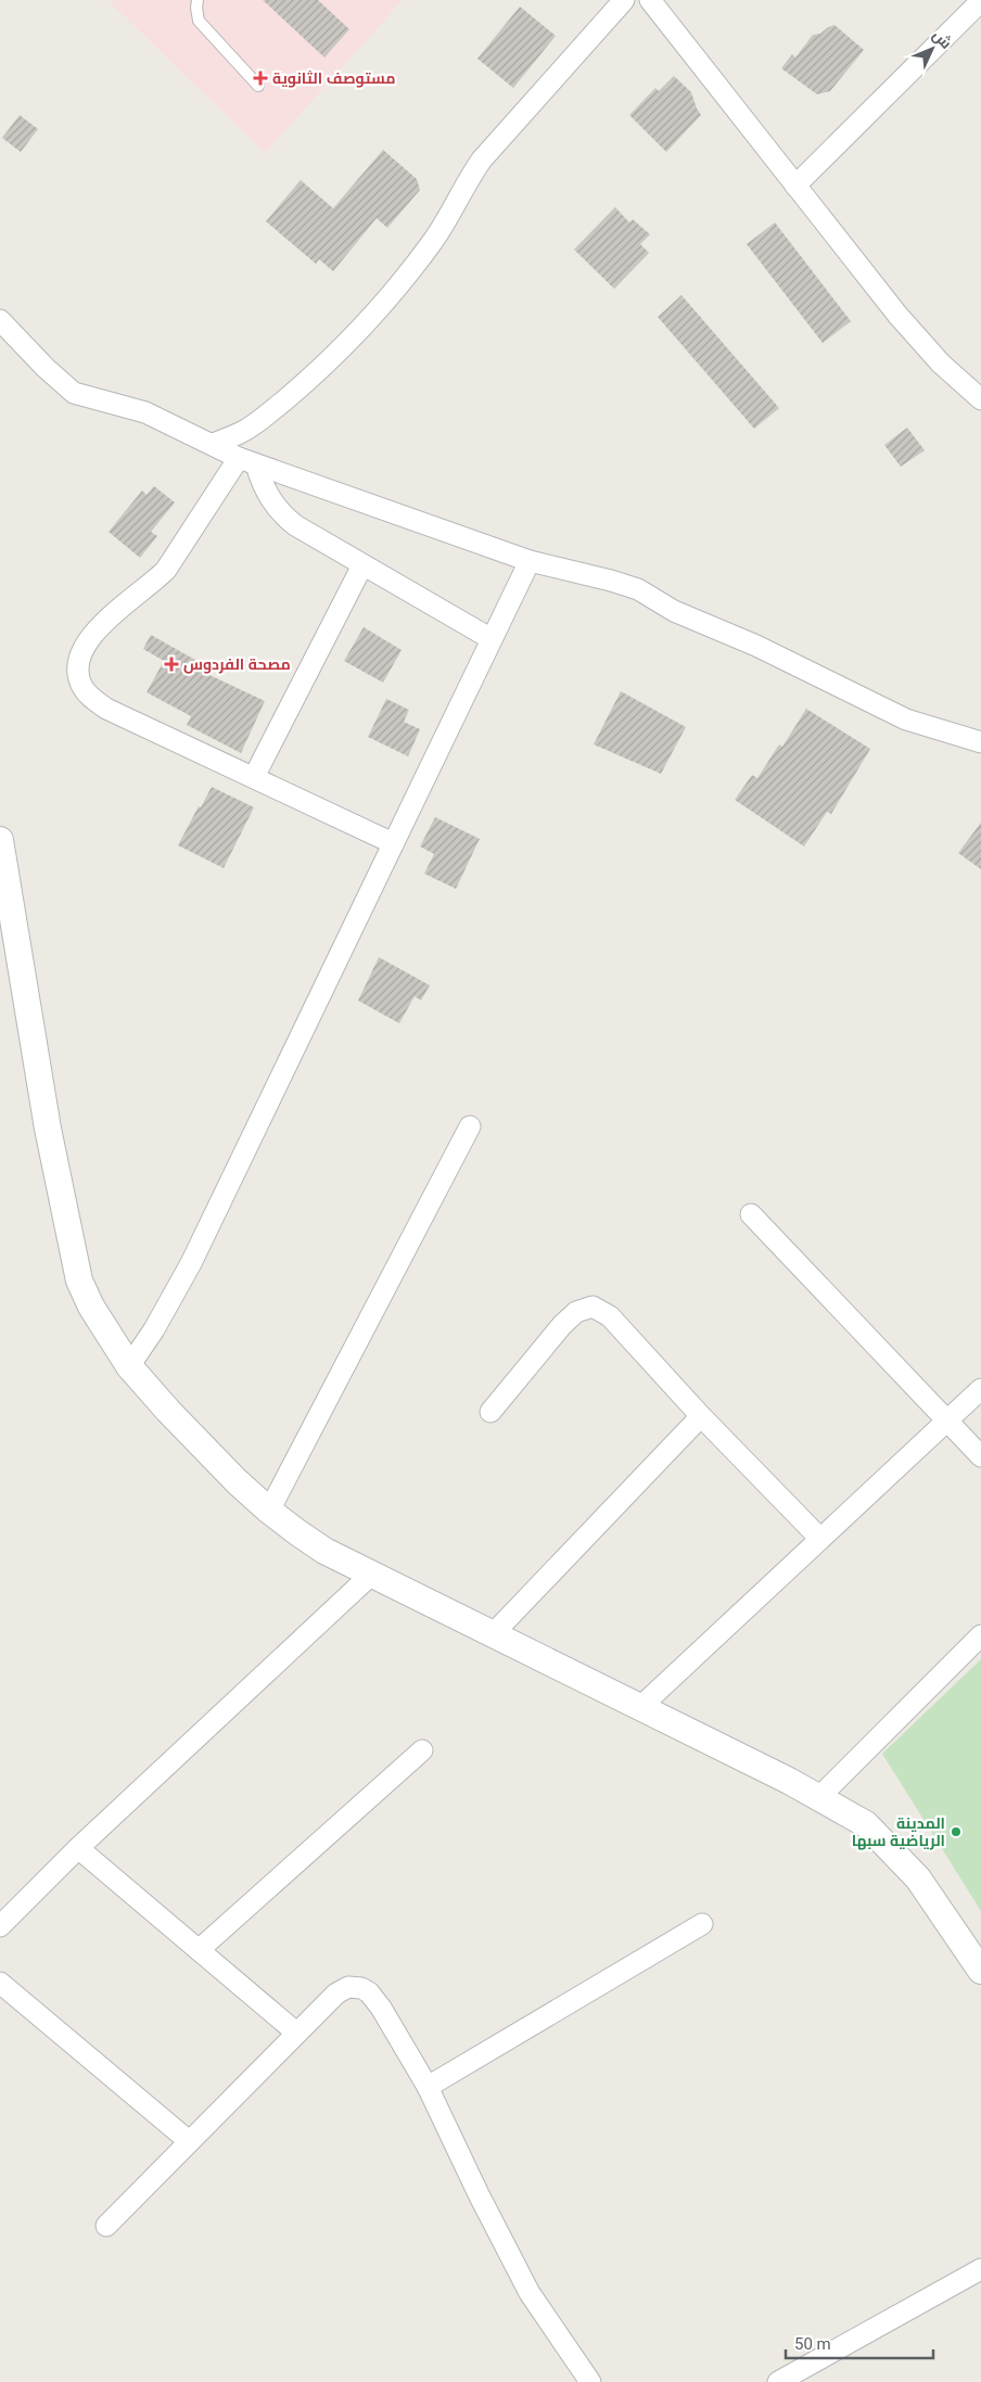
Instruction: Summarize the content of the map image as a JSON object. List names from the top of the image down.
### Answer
{
  "places": {
    "health": ["مستوصف الثانوية", "مصحة الفردوس"],
    "other": ["المدينة الرياضية سبها"]
  },
  "scale_bar": "50 m",
  "north": "top right"
}
